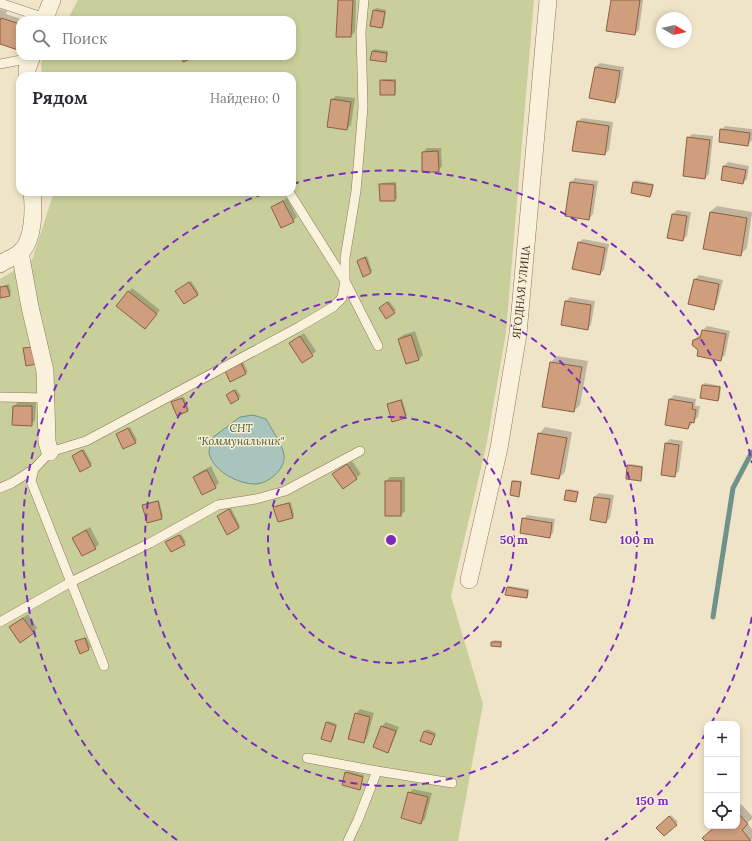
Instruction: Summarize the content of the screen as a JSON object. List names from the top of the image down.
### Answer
{
  "streets": {
    "street": ["ЯГОДНАЯ УЛИЦА"]
  },
  "parks": ["СНТ \"Коммунальник\""],
  "north": "right",
  "page": {
    "search": "Поиск",
    "heading": ["Рядом", "Найдено: 0"],
    "map_buttons": ["+", "−"]
  },
  "rings": ["50 m", "100 m", "150 m"]
}
